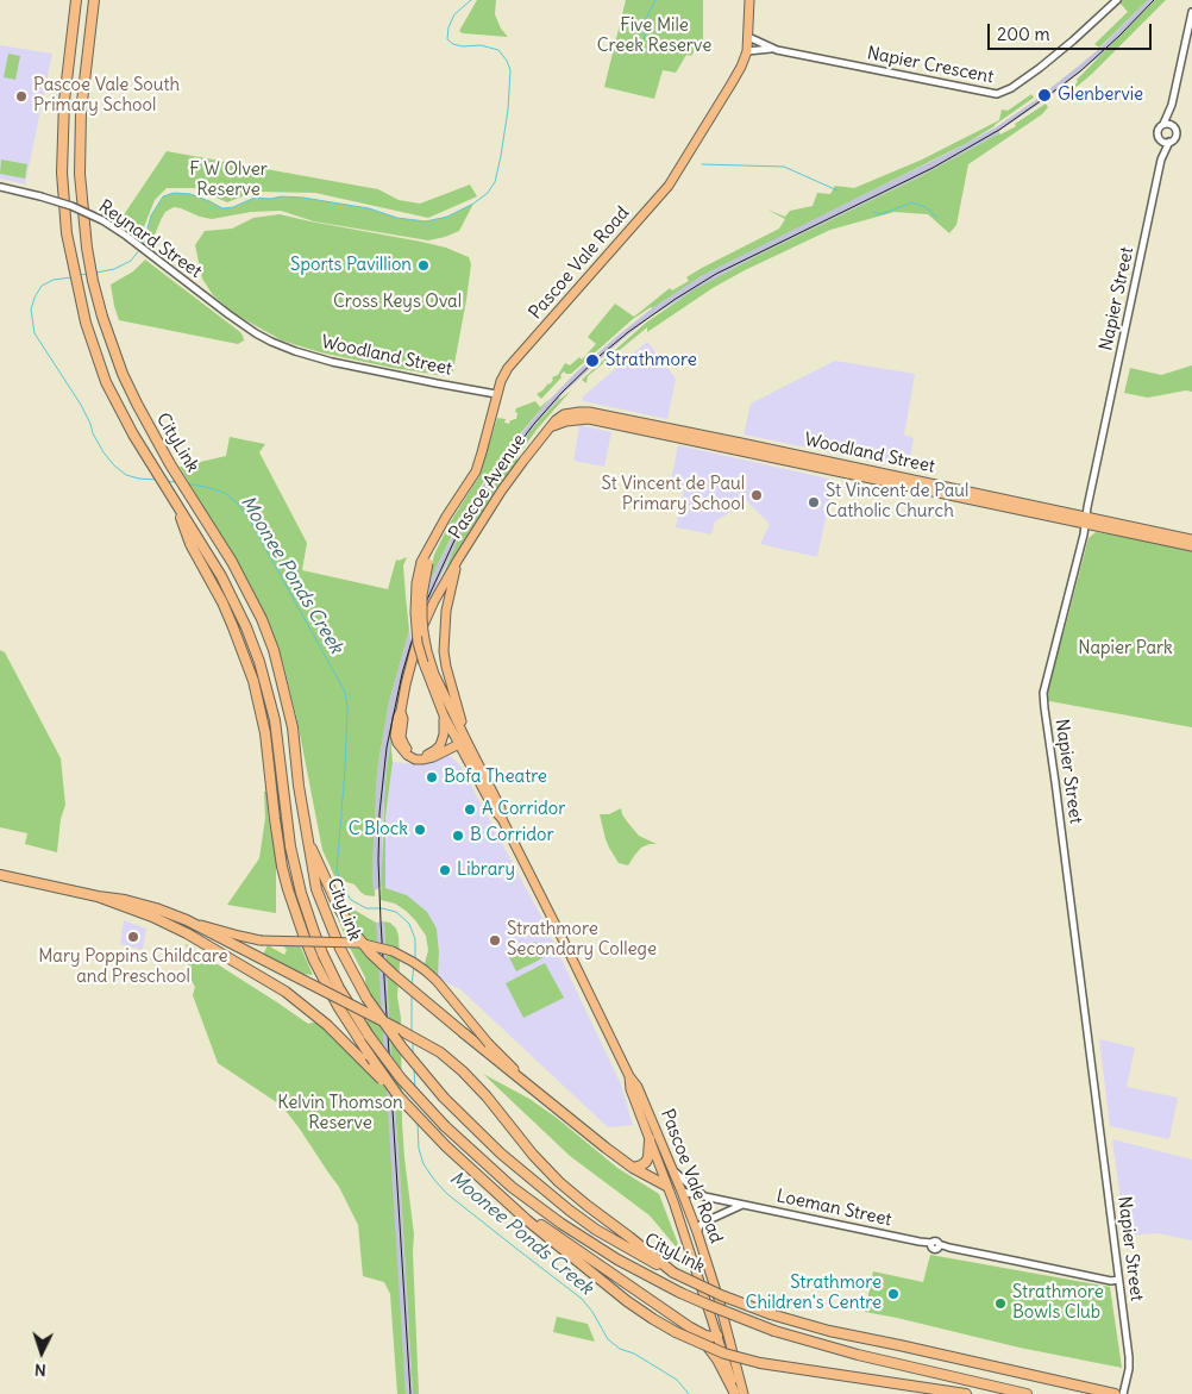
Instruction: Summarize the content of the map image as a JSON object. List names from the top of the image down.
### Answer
{
  "streets": {
    "highway": ["CityLink"],
    "main road": ["Pascoe Vale Road", "Woodland Street", "Pascoe Avenue"],
    "street": [
      "Napier Crescent",
      "Reynard Street",
      "Napier Street",
      "Loeman Street"
    ]
  },
  "crossings": [
    ["Napier Crescent", "Pascoe Vale Road"],
    ["Reynard Street", "Woodland Street"],
    ["Pascoe Vale Road", "Woodland Street"],
    ["Pascoe Vale Road", "Pascoe Avenue"],
    ["Pascoe Vale Road", "Loeman Street"],
    ["Napier Street", "Woodland Street"],
    ["Napier Street", "Loeman Street"],
    ["Woodland Street", "Pascoe Avenue"]
  ],
  "water": ["Moonee Ponds Creek"],
  "parks": [
    "Five Mile Creek Reserve",
    "F W Olver Reserve",
    "Cross Keys Oval",
    "Napier Park",
    "Kelvin Thomson Reserve"
  ],
  "places": [
    "Glenbervie",
    "Pascoe Vale South Primary School",
    "Sports Pavillion",
    "Strathmore",
    "St Vincent de Paul Primary School",
    "St Vincent de Paul Catholic Church",
    "Bofa Theatre",
    "A Corridor",
    "C Block",
    "B Corridor",
    "Library",
    "Mary Poppins Childcare and Preschool",
    "Strathmore Secondary College",
    "Strathmore Children's Centre",
    "Strathmore Bowls Club"
  ],
  "scale_bar": "200 m",
  "north": "bottom"
}
